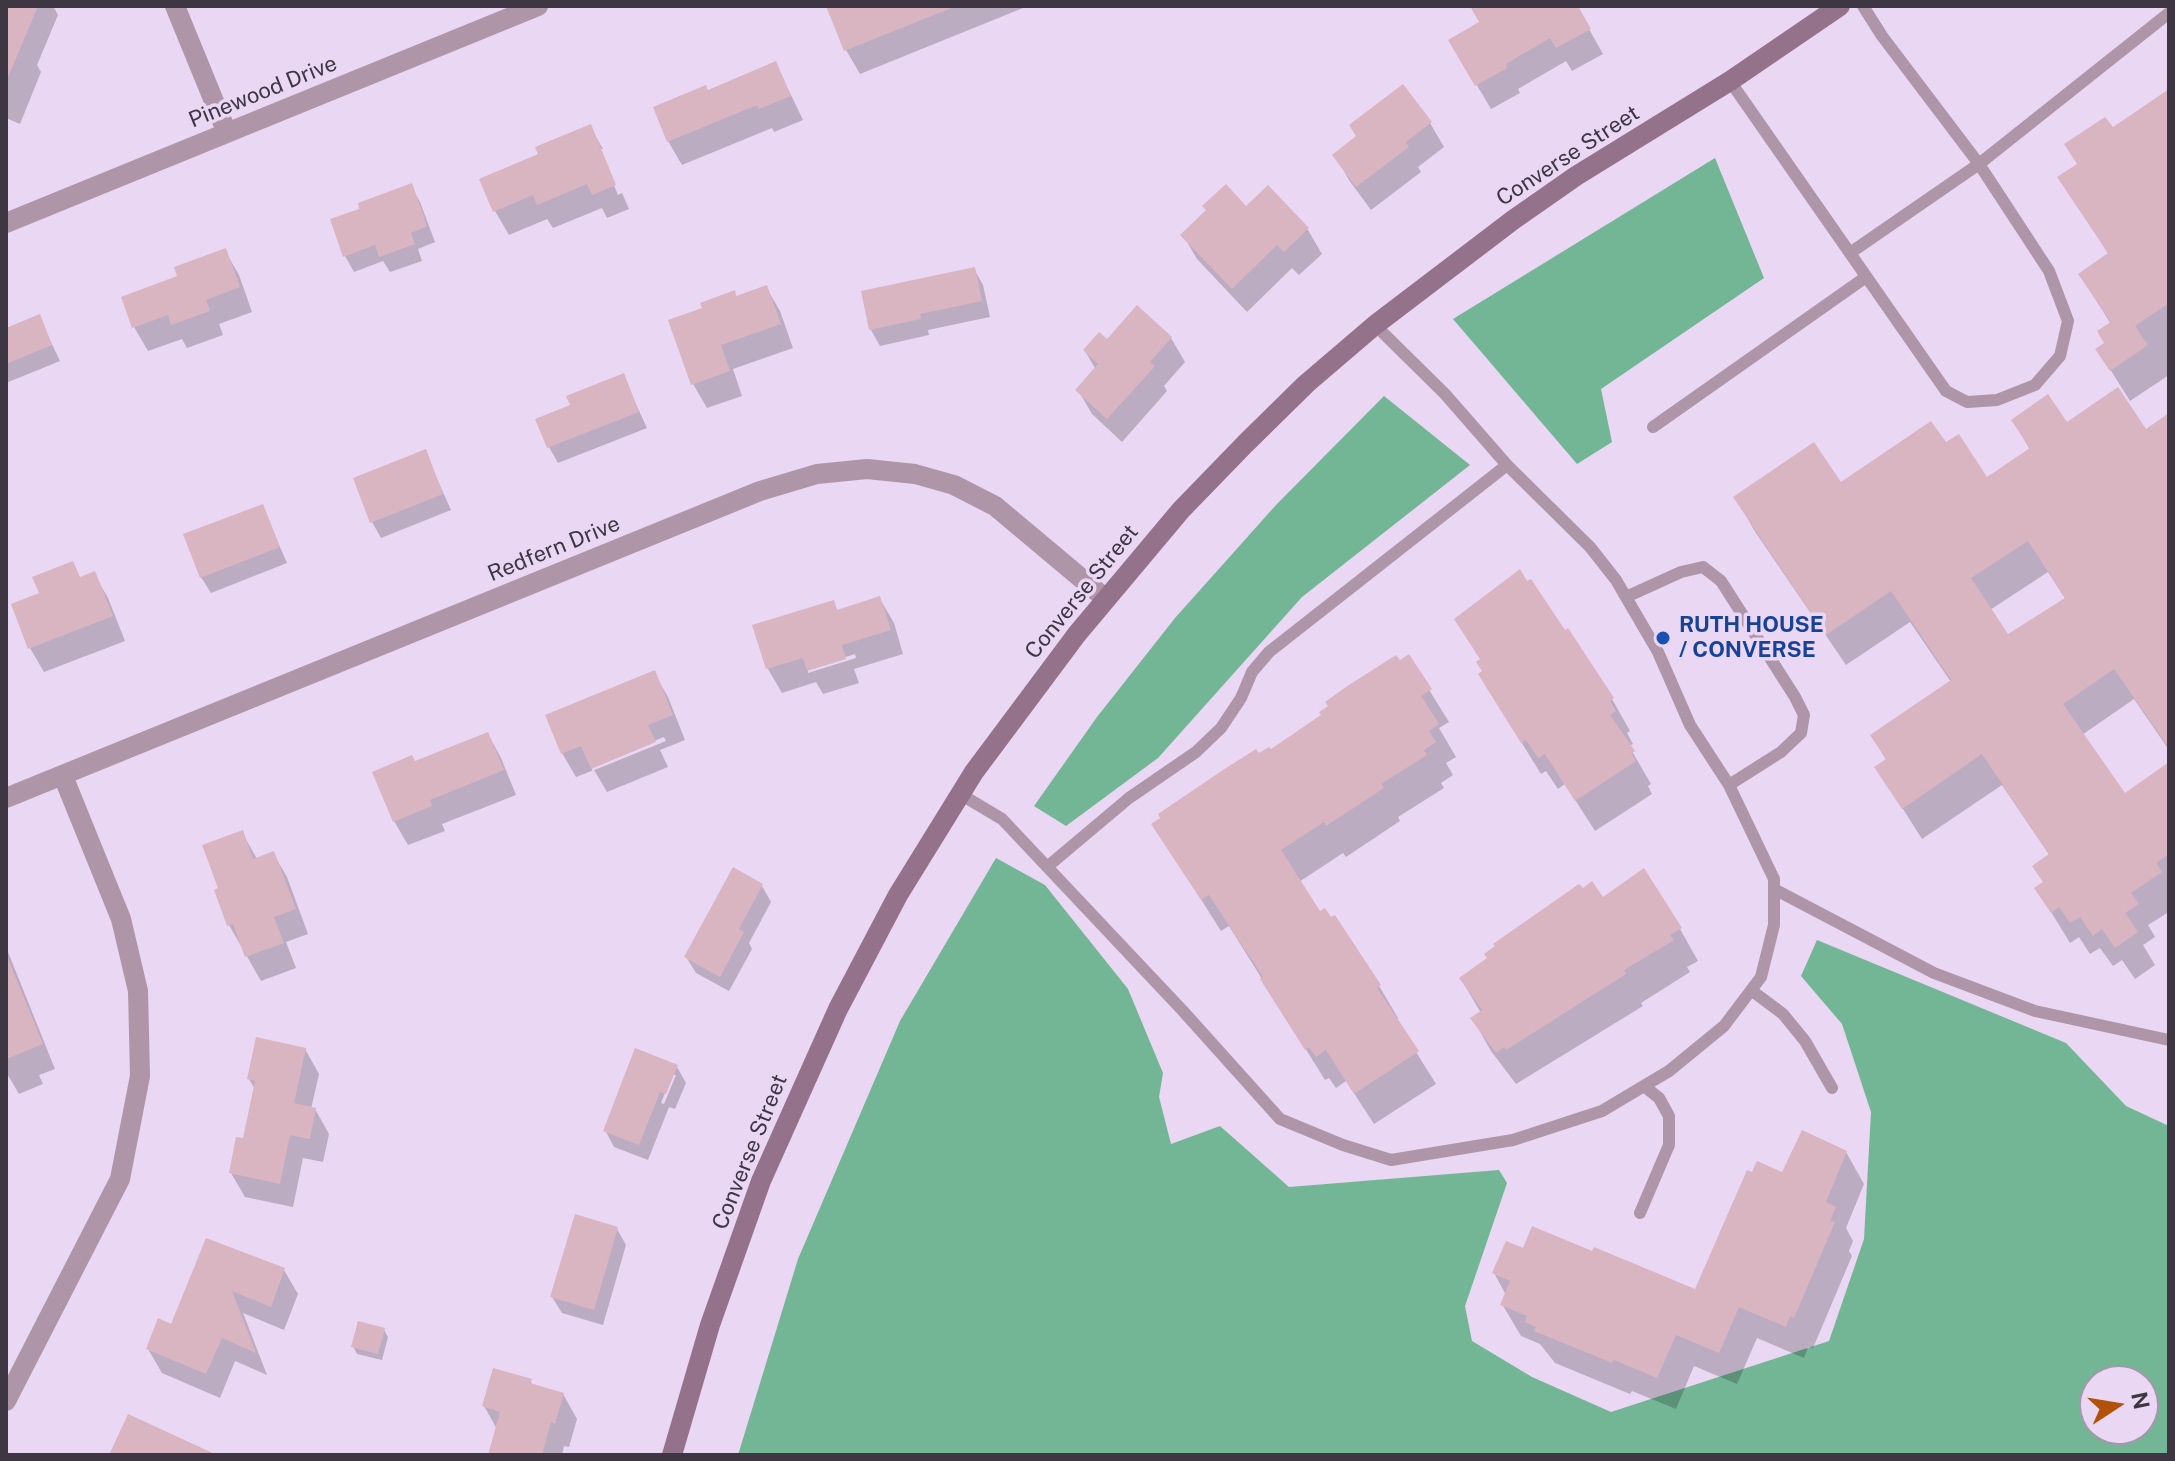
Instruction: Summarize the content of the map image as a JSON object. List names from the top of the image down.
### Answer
{
  "streets": {
    "main road": ["Converse Street"],
    "street": ["Pinewood Drive", "Redfern Drive"]
  },
  "crossings": [
    ["Converse Street", "Redfern Drive"]
  ],
  "places": ["RUTH HOUSE / CONVERSE"],
  "north": "right"
}
